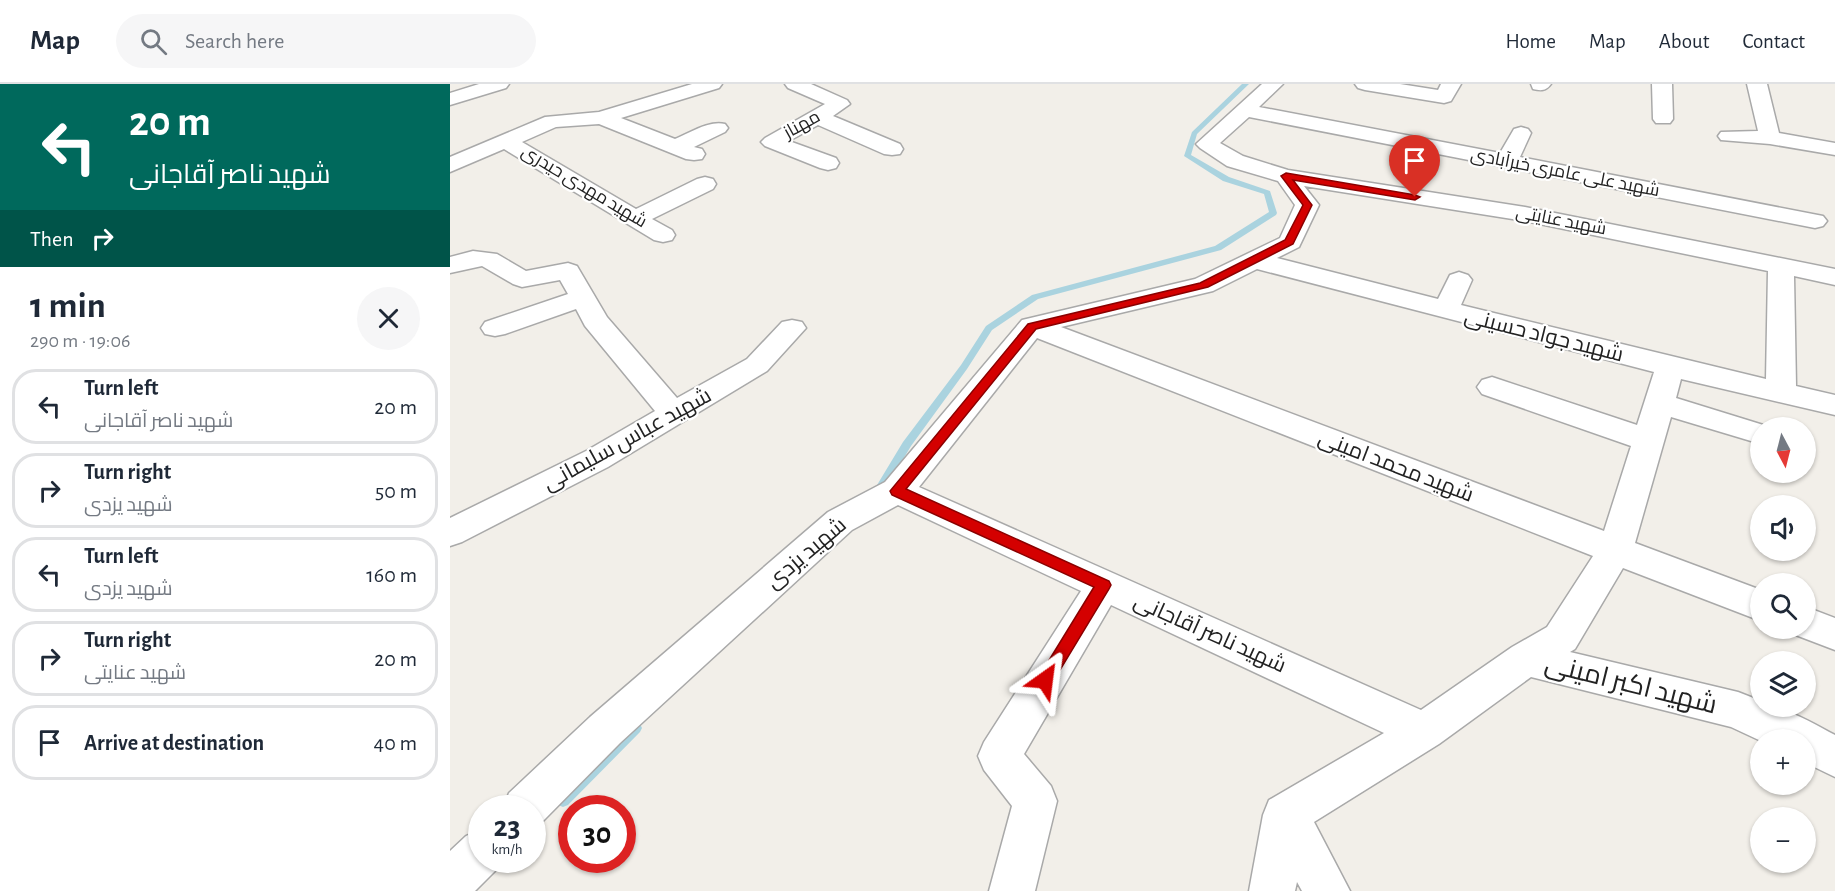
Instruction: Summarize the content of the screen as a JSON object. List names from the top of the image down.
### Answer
{
  "streets": {
    "street": [
      "مهناز",
      "شهید علی عامری خیرآبادی",
      "شهید مهدی حیدری",
      "شهید عنایتی",
      "شهید جواد حسینی",
      "شهید عباس سلیمانی",
      "شهید محمد امینی",
      "شهید یزدی",
      "شهید ناصر آقاجانی",
      "شهید اکبر امینی"
    ]
  },
  "crossings": [
    ["شهید علی عامری خیرآبادی", "شهید عنایتی"],
    ["شهید محمد امینی", "شهید یزدی"],
    ["شهید یزدی", "شهید ناصر آقاجانی"]
  ],
  "north": "bottom",
  "page": {
    "header": "Map",
    "search": "Search here",
    "nav": [
      "Home",
      "Map",
      "About",
      "Contact"
    ],
    "turn": ["20 m", "شهید ناصر آقاجانی"],
    "then": "Then",
    "heading": ["1 min", "290 m · 19:06"],
    "list": [
      {
        "name": "Turn left",
        "note": "شهید ناصر آقاجانی",
        "value": "20 m"
      },
      {
        "name": "Turn right",
        "note": "شهید یزدی",
        "value": "50 m"
      },
      {
        "name": "Turn left",
        "note": "شهید یزدی",
        "value": "160 m"
      },
      {
        "name": "Turn right",
        "note": "شهید عنایتی",
        "value": "20 m"
      },
      {
        "name": "Arrive at destination",
        "value": "40 m"
      }
    ],
    "map_buttons": ["+", "−"],
    "speed": "23 km/h",
    "limit": "30"
  }
}
